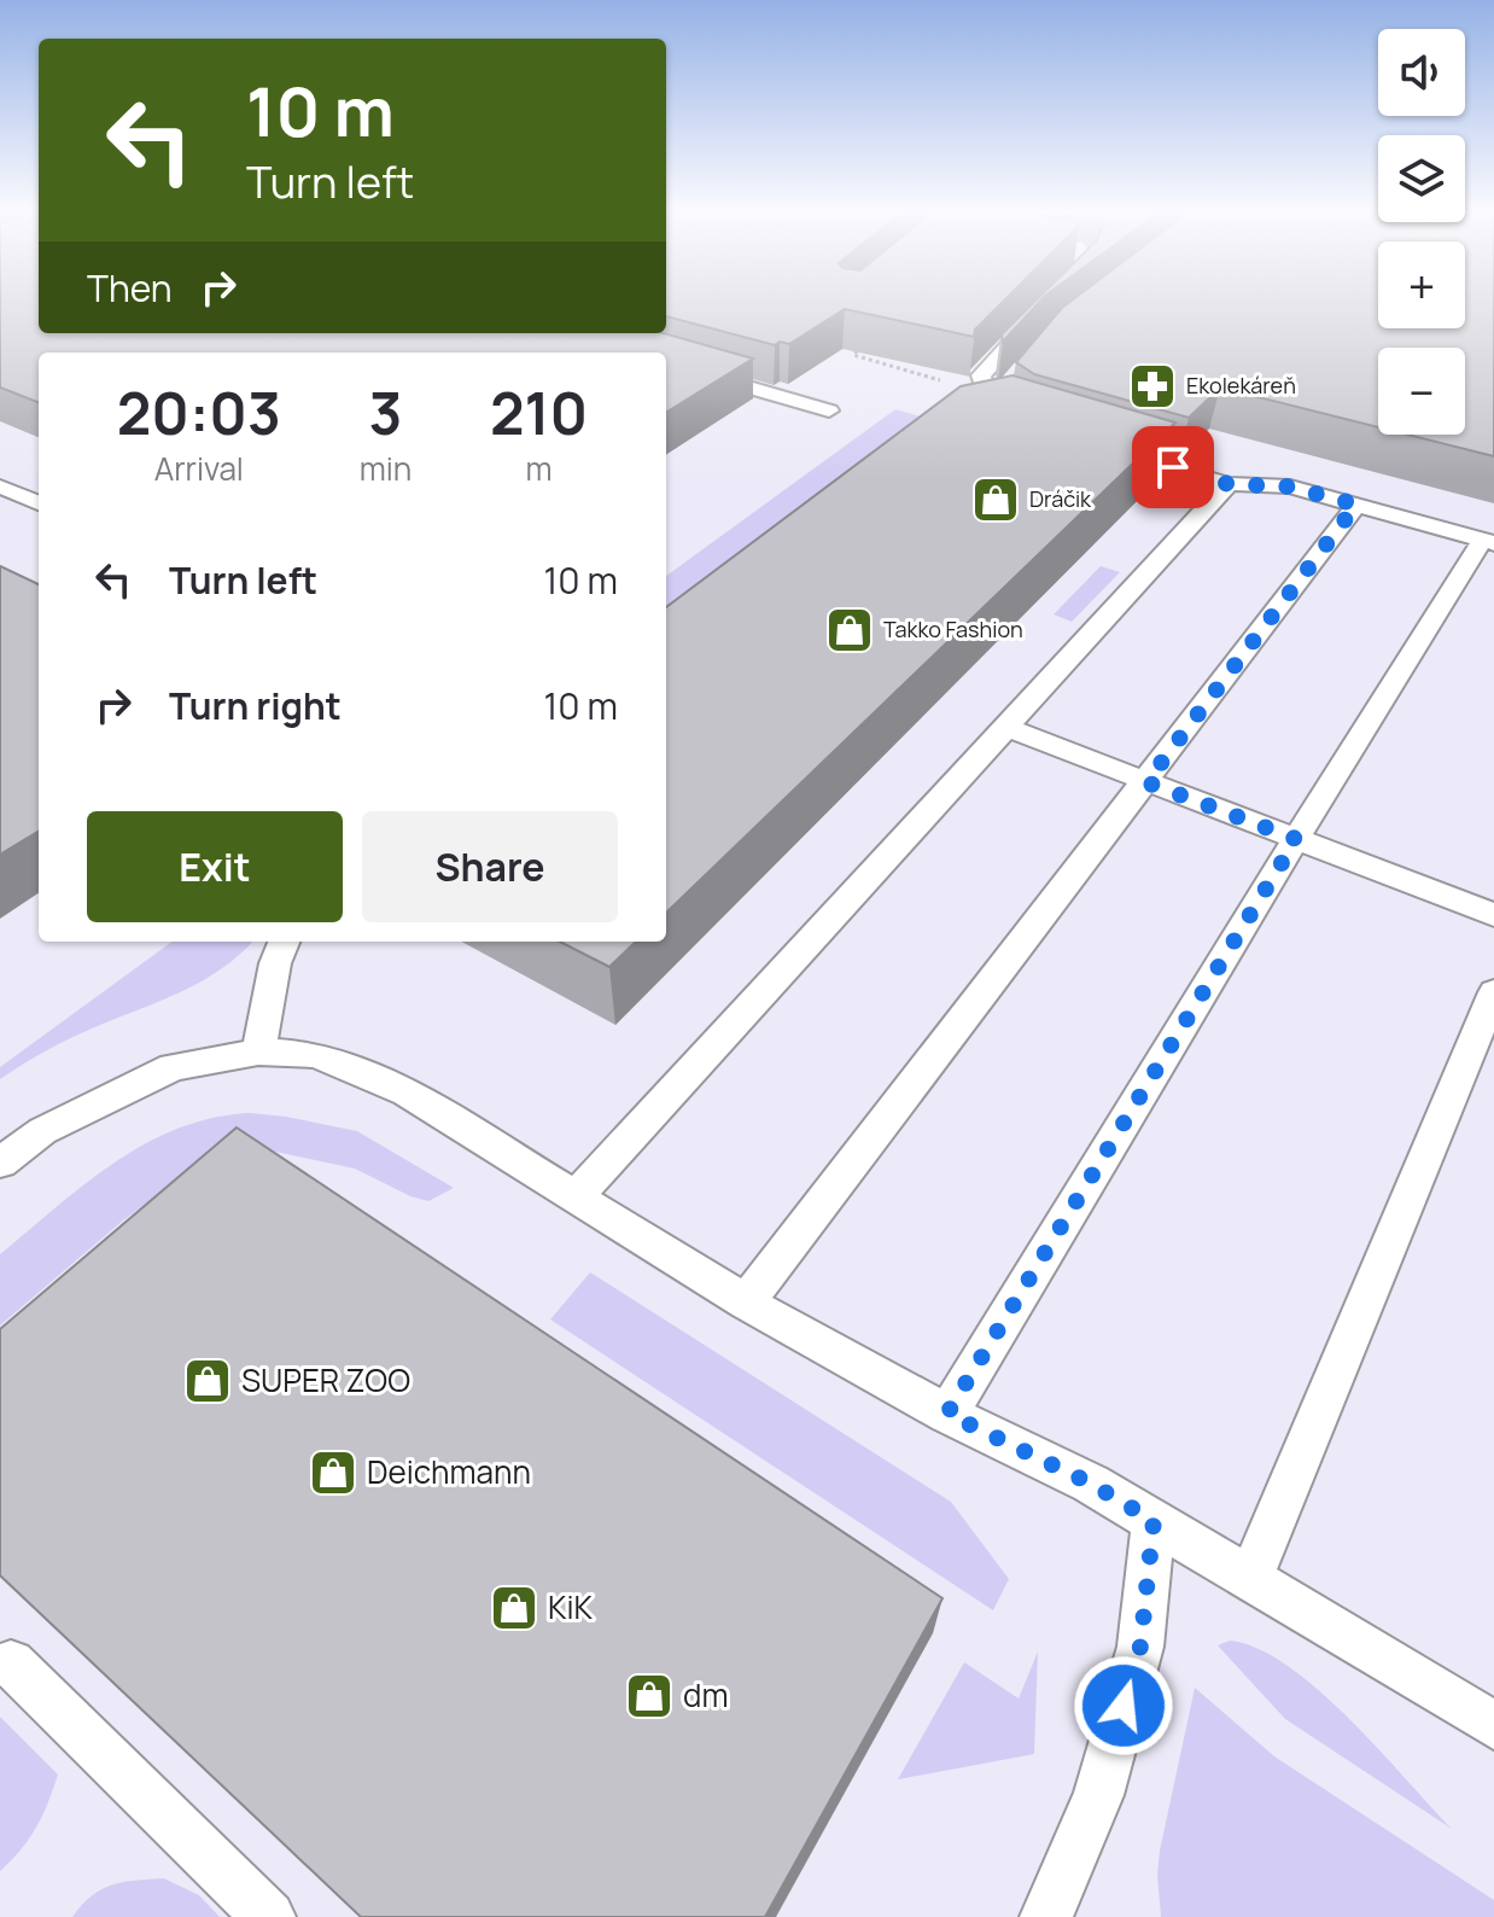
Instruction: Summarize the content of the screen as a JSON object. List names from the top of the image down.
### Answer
{
  "places": {
    "pharmacy": ["Ekolekáreň"],
    "shop": [
      "Dráčik",
      "Takko Fashion",
      "SUPER ZOO",
      "Deichmann",
      "KiK",
      "dm"
    ]
  },
  "page": {
    "map_buttons": ["+", "−"],
    "turn": ["10 m", "Turn left"],
    "then": "Then",
    "eta": [
      "20:03",
      "Arrival",
      "3",
      "min",
      "210",
      "m"
    ],
    "list": [
      {
        "name": "Turn left",
        "value": "10 m"
      },
      {
        "name": "Turn right",
        "value": "10 m"
      }
    ],
    "buttons": ["Exit", "Share"]
  }
}
